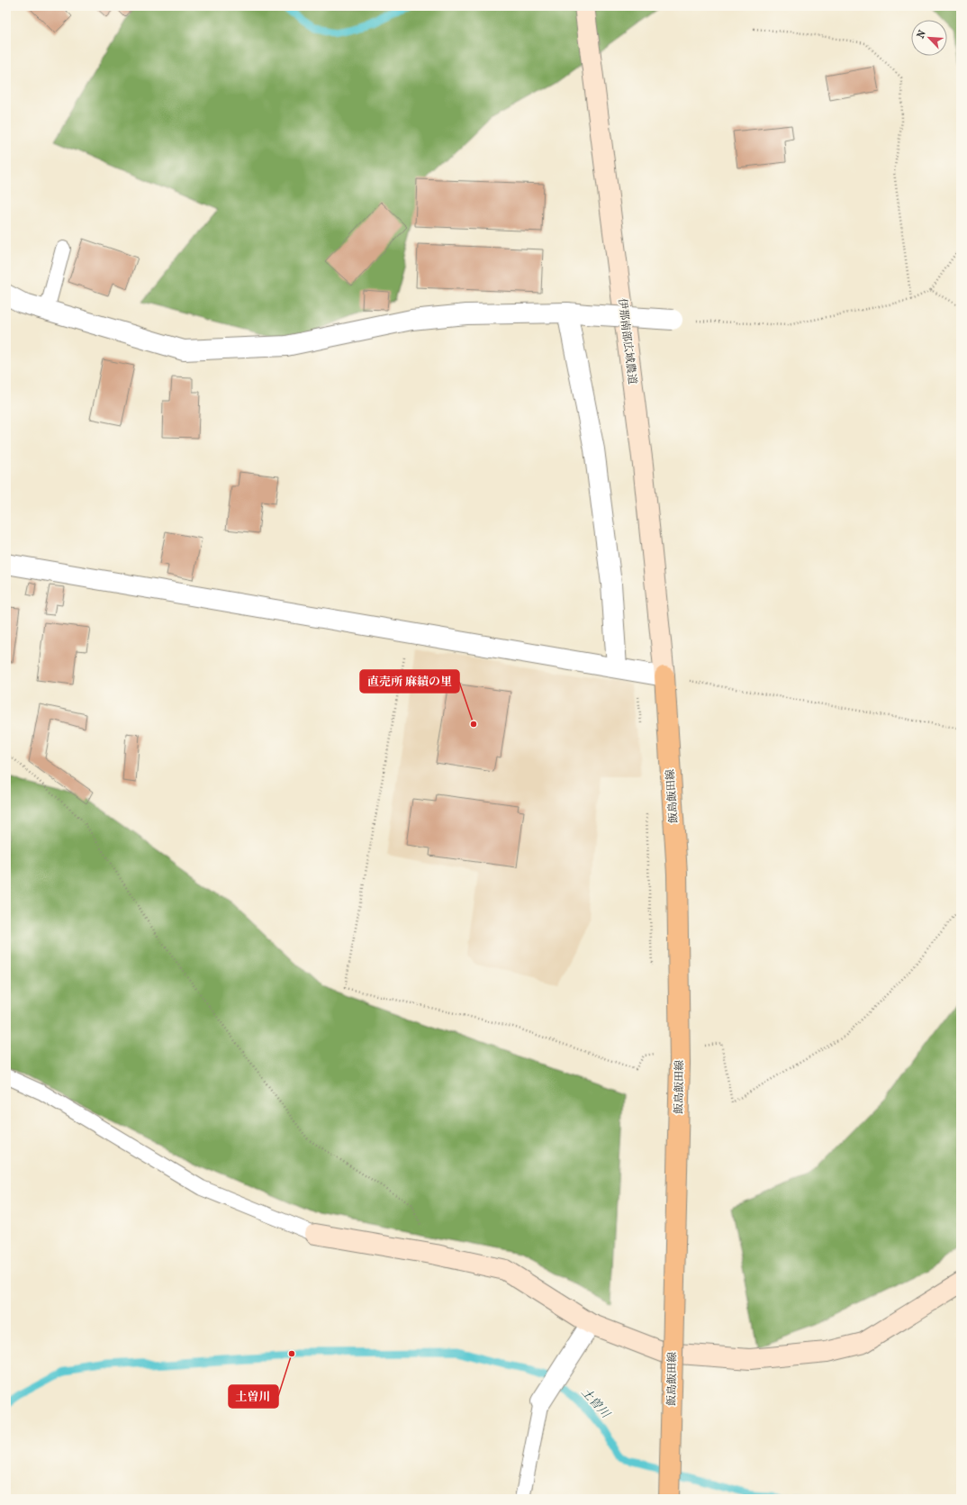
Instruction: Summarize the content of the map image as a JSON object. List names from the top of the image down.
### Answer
{
  "streets": {
    "main road": ["飯島飯田線"],
    "street": ["伊那南部広域農道"]
  },
  "crossings": [
    ["伊那南部広域農道", "飯島飯田線"]
  ],
  "water": ["土曽川"],
  "places": ["直売所 麻績の里", "土曽川"],
  "north": "top left"
}
